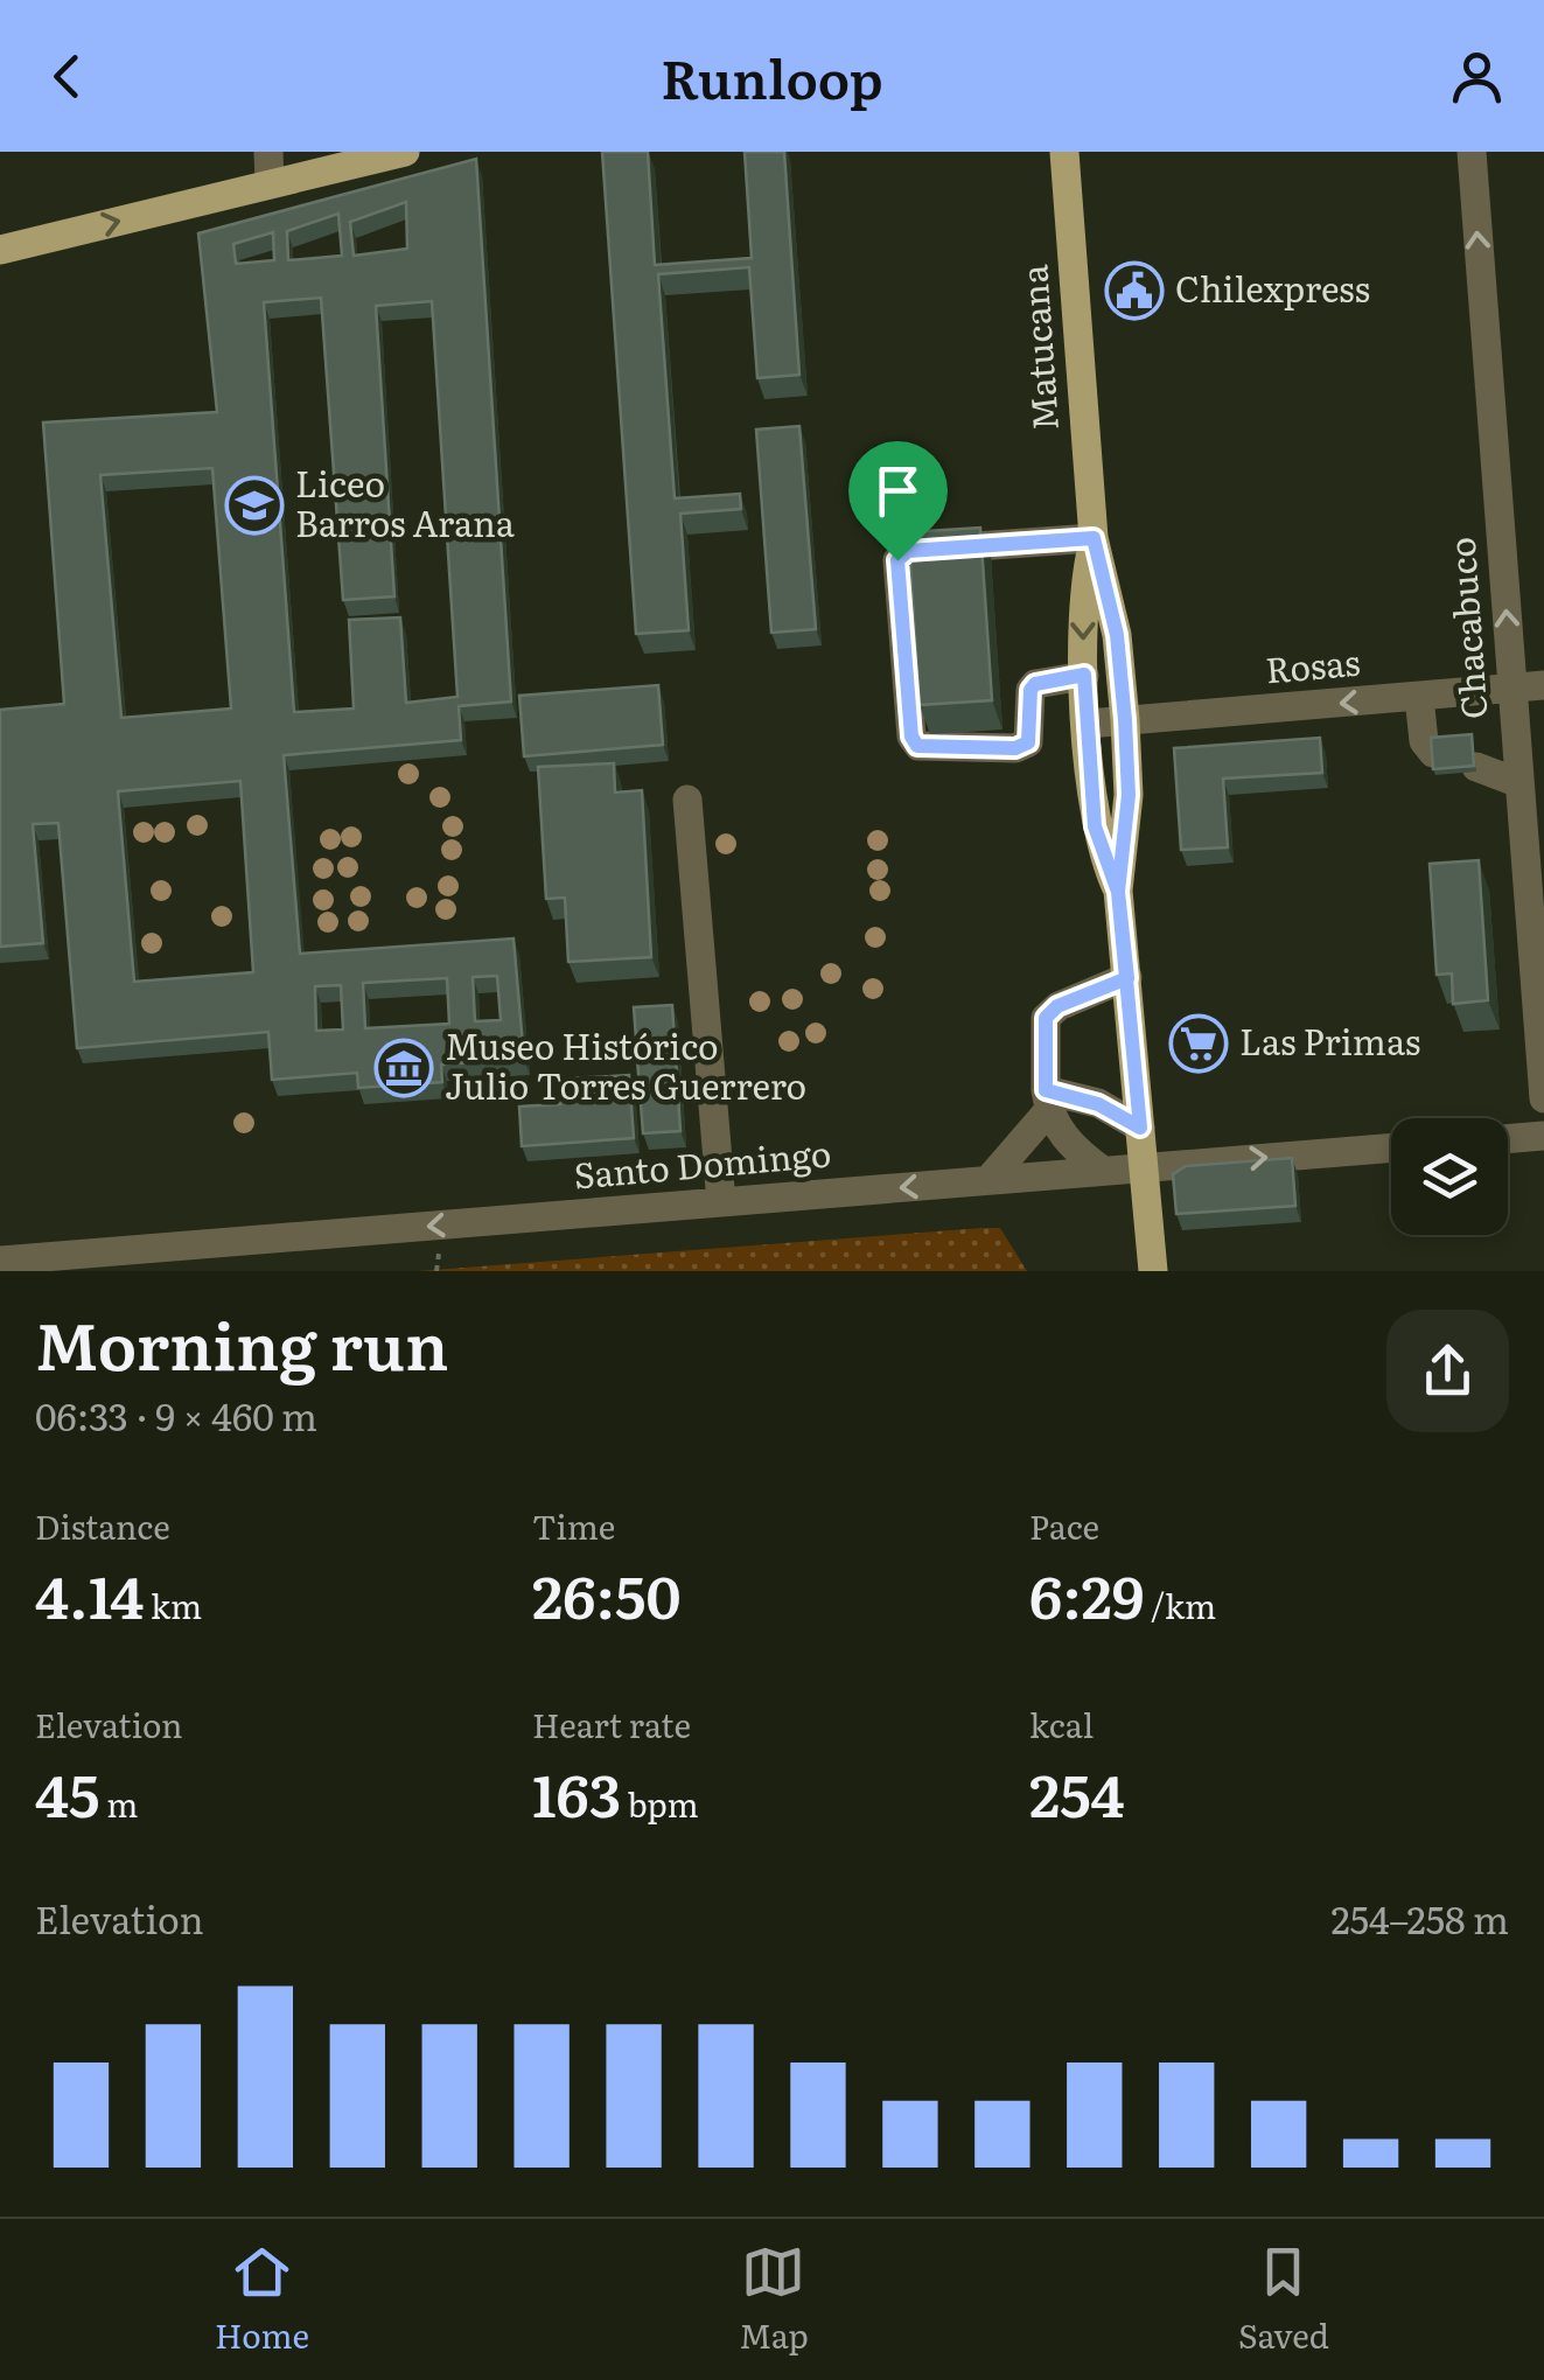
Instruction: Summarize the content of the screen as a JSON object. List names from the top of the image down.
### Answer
{
  "streets": {
    "main road": ["Matucana"],
    "street": ["Chacabuco", "Rosas", "Santo Domingo"]
  },
  "crossings": [
    ["Matucana", "Rosas"],
    ["Matucana", "Santo Domingo"],
    ["Chacabuco", "Rosas"]
  ],
  "one_way": ["Chacabuco", "Rosas"],
  "places": {
    "public building": ["Chilexpress"],
    "school or university": ["Liceo Barros Arana"],
    "supermarket": ["Las Primas"],
    "museum": ["Museo Histórico Julio Torres Guerrero"]
  },
  "page": {
    "header": "Runloop",
    "heading": ["Morning run", "06:33 · 9 × 460 m"],
    "stats": [
      ["Distance", "4.14 km"],
      ["Time", "26:50"],
      ["Pace", "6:29 /km"],
      ["Elevation", "45 m"],
      ["Heart rate", "163 bpm"],
      ["kcal", "254"]
    ],
    "chart": ["Elevation", "254–258 m"],
    "tabs": ["Home", "Map", "Saved"]
  }
}
